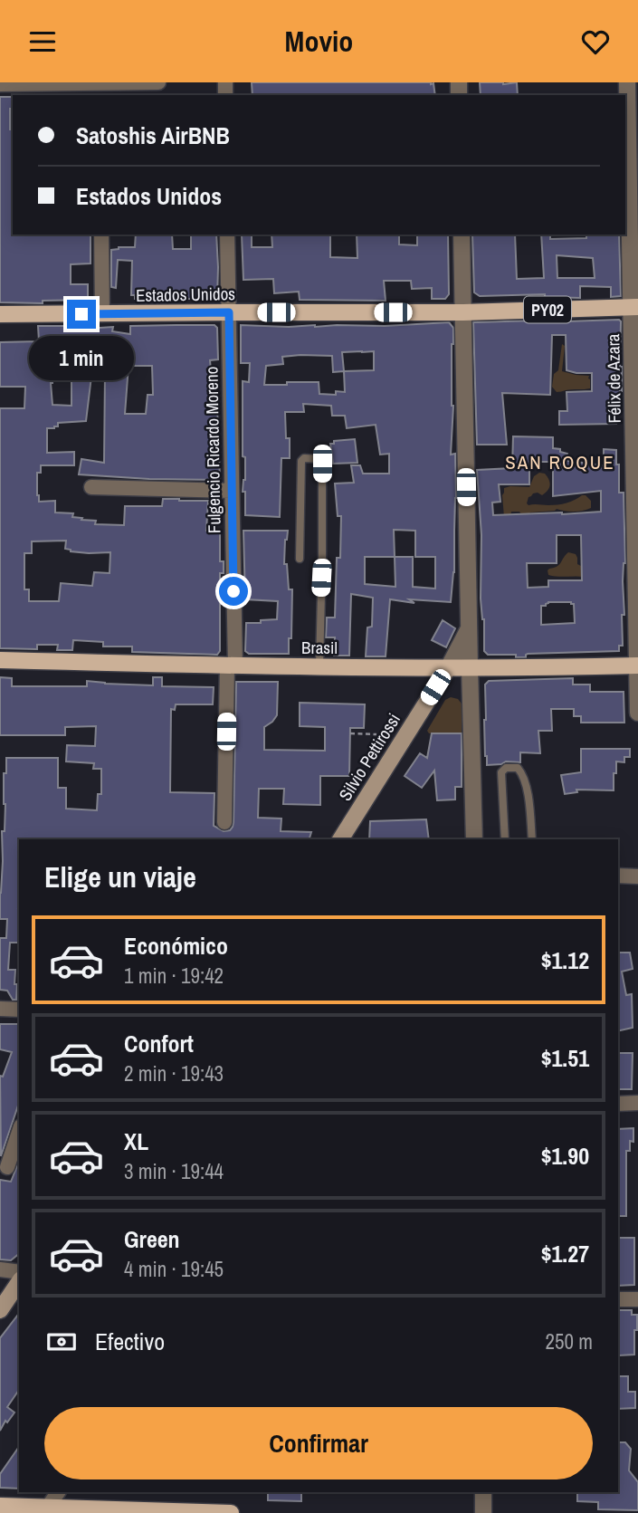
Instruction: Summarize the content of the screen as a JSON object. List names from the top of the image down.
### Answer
{
  "streets": {
    "main road": [
      "Estados Unidos",
      "PY02",
      "Brasil",
      "Silvio Pettirossi"
    ],
    "street": ["Félix de Azara", "Fulgencio Ricardo Moreno"]
  },
  "crossings": [
    ["Estados Unidos", "Félix de Azara"],
    ["Estados Unidos", "Fulgencio Ricardo Moreno"],
    ["Félix de Azara", "Brasil"],
    ["Fulgencio Ricardo Moreno", "Brasil"],
    ["Brasil", "Silvio Pettirossi"]
  ],
  "districts": ["SAN ROQUE"],
  "page": {
    "header": "Movio",
    "banner": ["Satoshis AirBNB", "Estados Unidos"],
    "bubble": "1 min",
    "heading": "Elige un viaje",
    "list": [
      {
        "name": "Económico",
        "note": "1 min · 19:42",
        "value": "$1.12"
      },
      {
        "name": "Confort",
        "note": "2 min · 19:43",
        "value": "$1.51"
      },
      {
        "name": "XL",
        "note": "3 min · 19:44",
        "value": "$1.90"
      },
      {
        "name": "Green",
        "note": "4 min · 19:45",
        "value": "$1.27"
      }
    ],
    "pay": ["Efectivo", "250 m"],
    "buttons": "Confirmar"
  }
}
